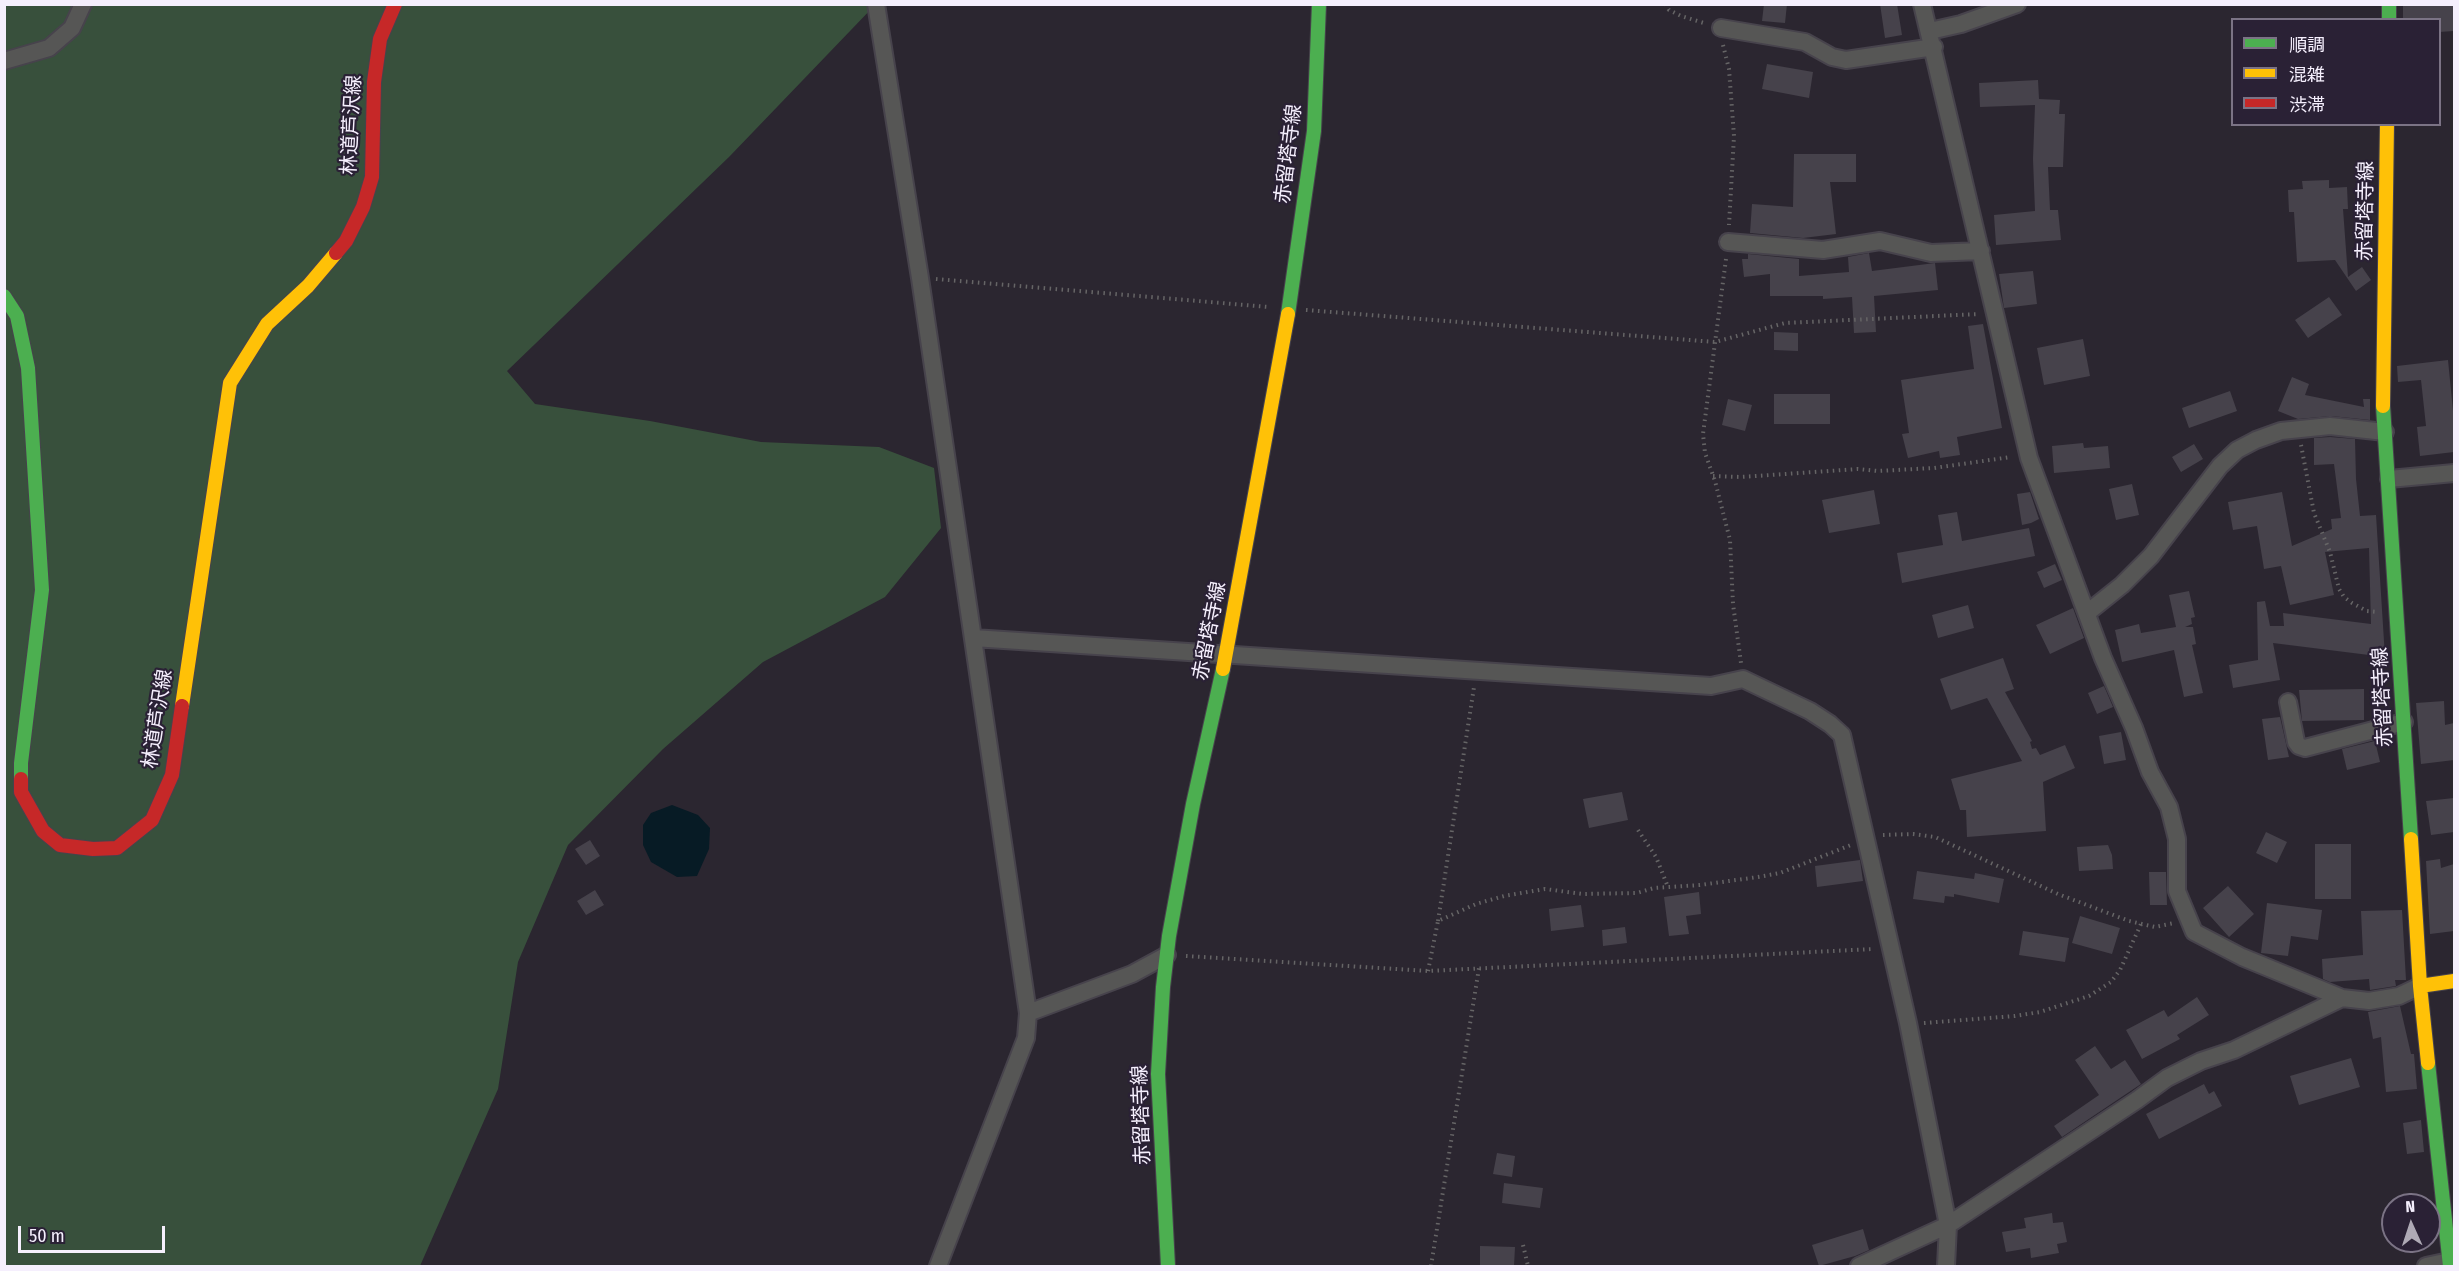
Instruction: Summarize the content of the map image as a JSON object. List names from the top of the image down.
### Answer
{
  "streets": {
    "main road": ["林道芦沢線", "赤留塔寺線"]
  },
  "legend": ["順調", "混雑", "渋滞"],
  "scale_bar": "50 m",
  "north": "top"
}
